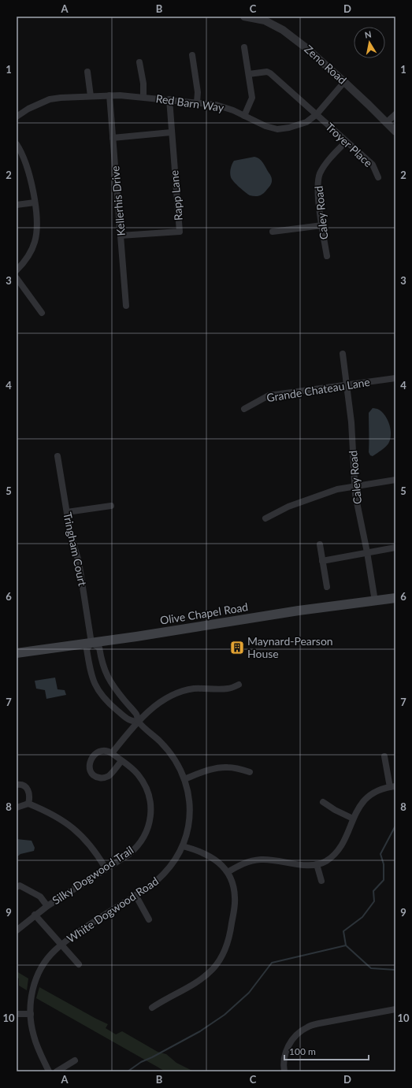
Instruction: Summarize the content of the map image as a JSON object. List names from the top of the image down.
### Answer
{
  "streets": {
    "main road": ["Olive Chapel Road"],
    "street": [
      "Zeno Road",
      "Red Barn Way",
      "Troyer Place",
      "Rapp Lane",
      "Kellerhis Drive",
      "Caley Road",
      "Grande Chateau Lane",
      "Tringham Court",
      "Silky Dogwood Trail",
      "White Dogwood Road"
    ]
  },
  "crossings": [
    ["Zeno Road", "Red Barn Way"],
    ["Red Barn Way", "Troyer Place"],
    ["Red Barn Way", "Rapp Lane"],
    ["Red Barn Way", "Kellerhis Drive"],
    ["Troyer Place", "Caley Road"],
    ["Rapp Lane", "Kellerhis Drive"],
    ["Caley Road", "Grande Chateau Lane"],
    ["Caley Road", "Olive Chapel Road"],
    ["Tringham Court", "Olive Chapel Road"],
    ["Tringham Court", "White Dogwood Road"],
    ["Olive Chapel Road", "White Dogwood Road"]
  ],
  "places": {
    "building": ["Maynard-Pearson House"]
  },
  "scale_bar": "100 m",
  "north": "top",
  "grid": {
    "columns": [
      "A",
      "B",
      "C",
      "D"
    ],
    "rows": [
      "1",
      "2",
      "3",
      "4",
      "5",
      "6",
      "7",
      "8",
      "9",
      "10"
    ]
  }
}
